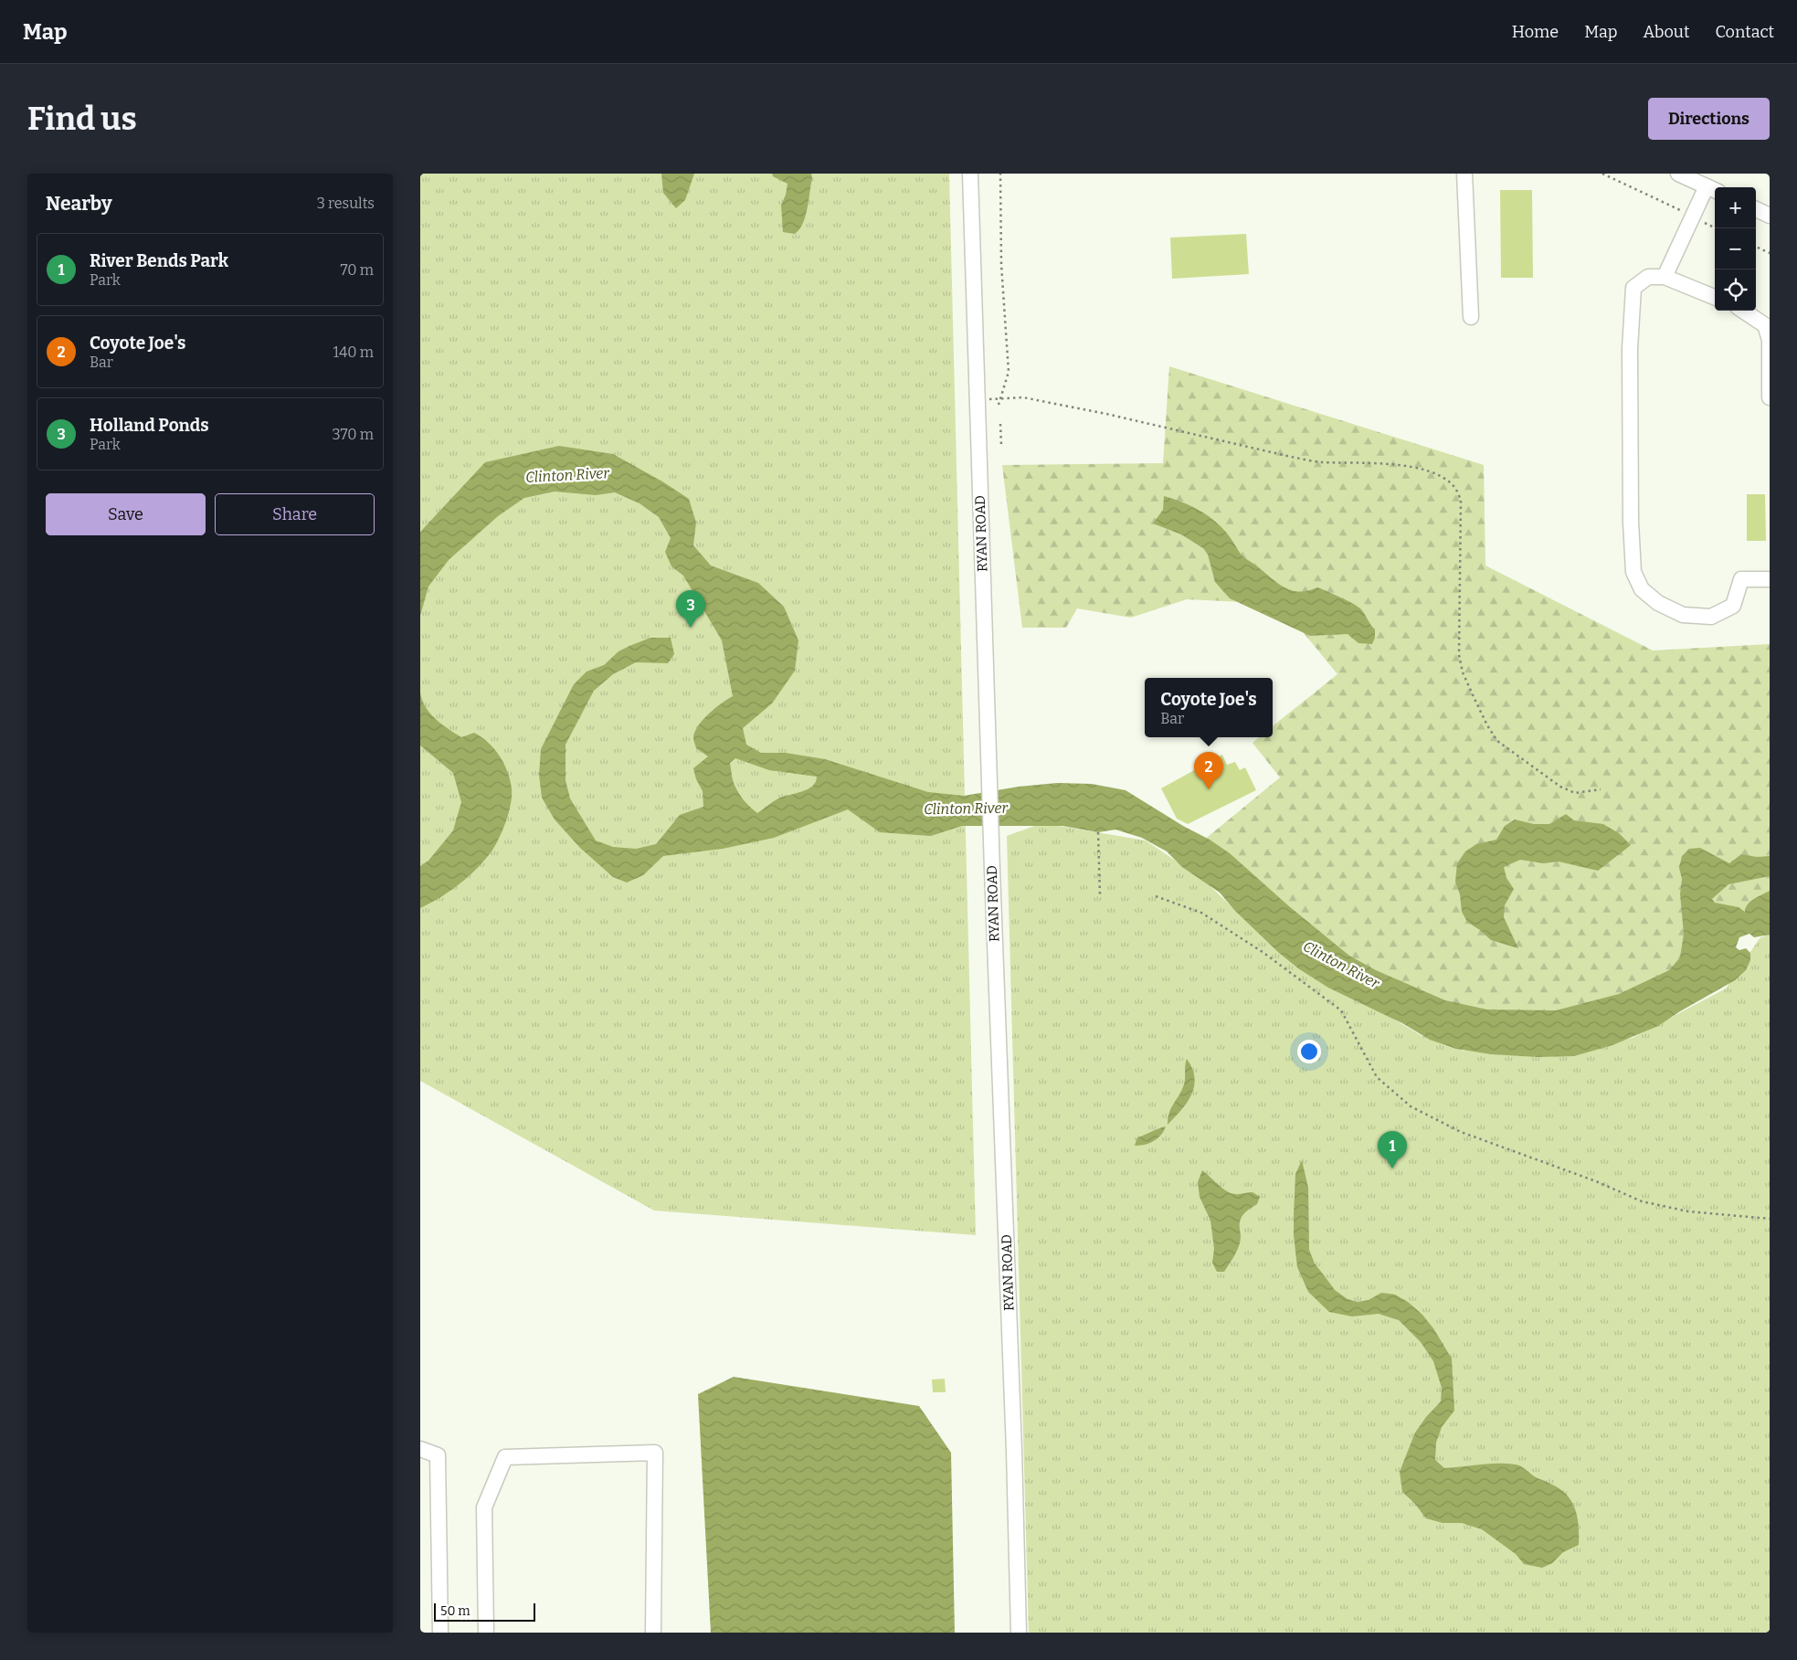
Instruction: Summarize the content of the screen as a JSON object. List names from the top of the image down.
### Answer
{
  "streets": {
    "street": ["RYAN ROAD"]
  },
  "water": ["Clinton River"],
  "scale_bar": "50 m",
  "page": {
    "header": "Map",
    "nav": [
      "Home",
      "Map",
      "About",
      "Contact"
    ],
    "buttons": [
      "Directions",
      ["Save", "Share"]
    ],
    "title": "Find us",
    "heading": ["Nearby", "3 results"],
    "map_buttons": ["+", "−"],
    "list": [
      {
        "mark": "1",
        "name": "River Bends Park",
        "note": "Park",
        "value": "70 m"
      },
      {
        "mark": "2",
        "name": "Coyote Joe's",
        "note": "Bar",
        "value": "140 m"
      },
      {
        "mark": "3",
        "name": "Holland Ponds",
        "note": "Park",
        "value": "370 m"
      }
    ],
    "pins": ["3", "2", "1"],
    "popup": ["Coyote Joe's", "Bar"],
    "scale": "50 m"
  }
}
